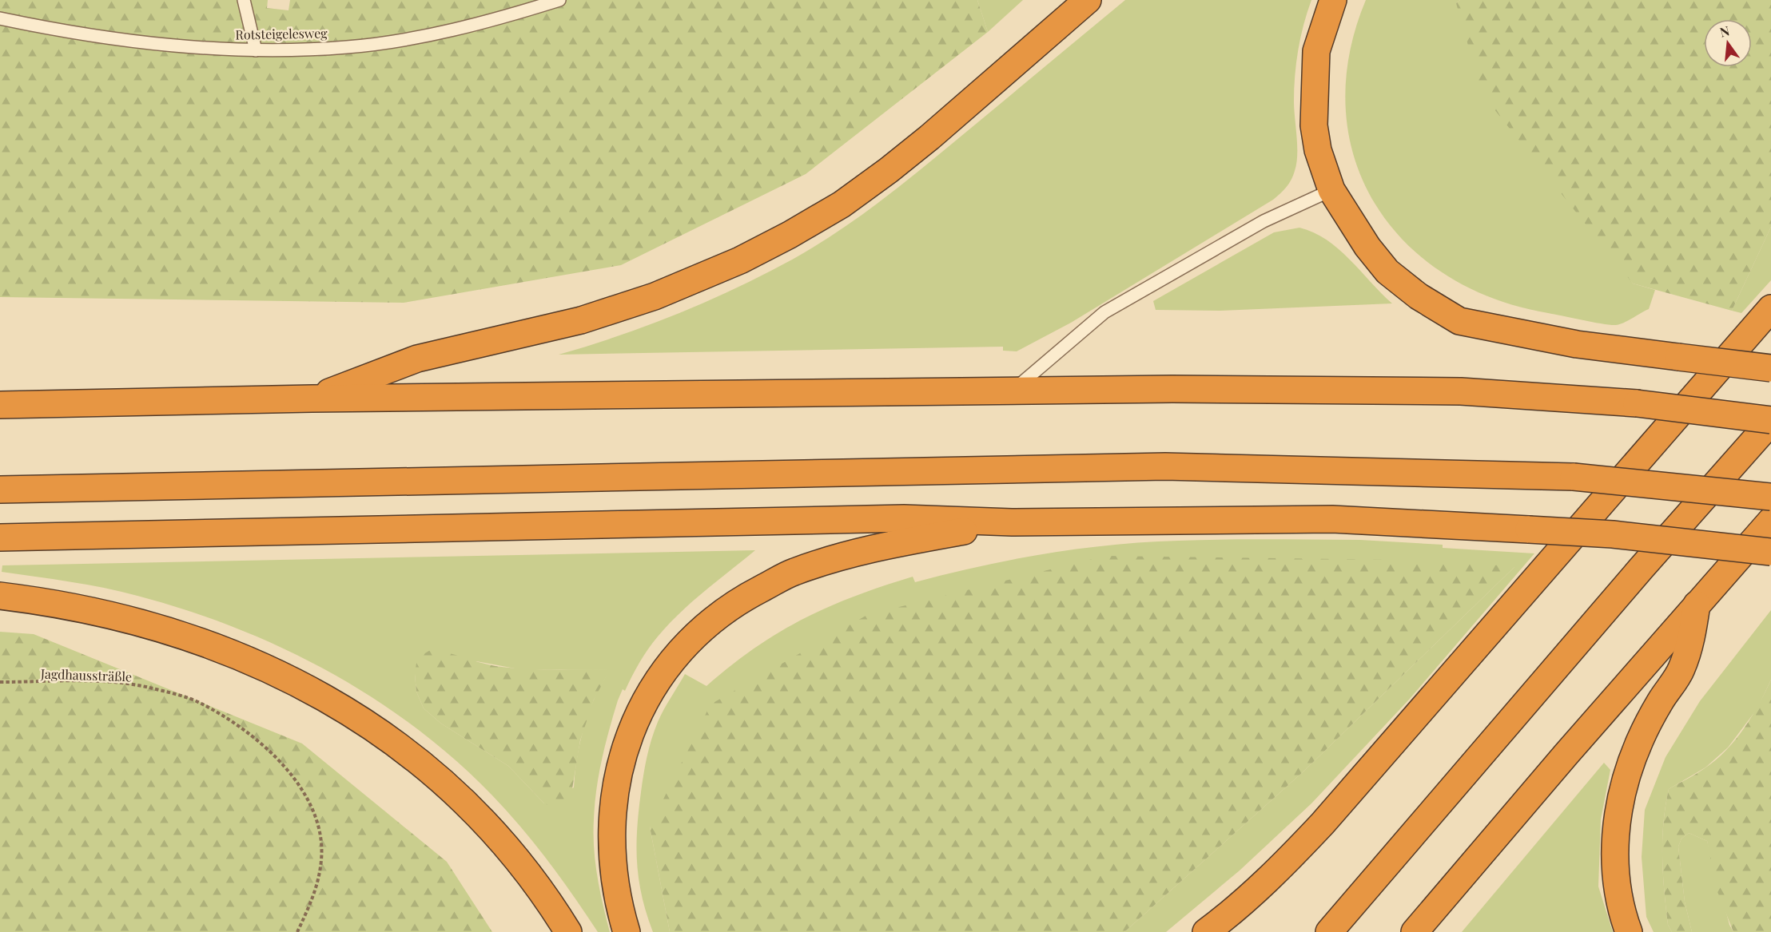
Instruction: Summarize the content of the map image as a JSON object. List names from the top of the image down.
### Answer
{
  "streets": {
    "lane": ["Rotsteigelesweg"],
    "path": ["Jagdhaussträßle"]
  },
  "north": "top"
}
